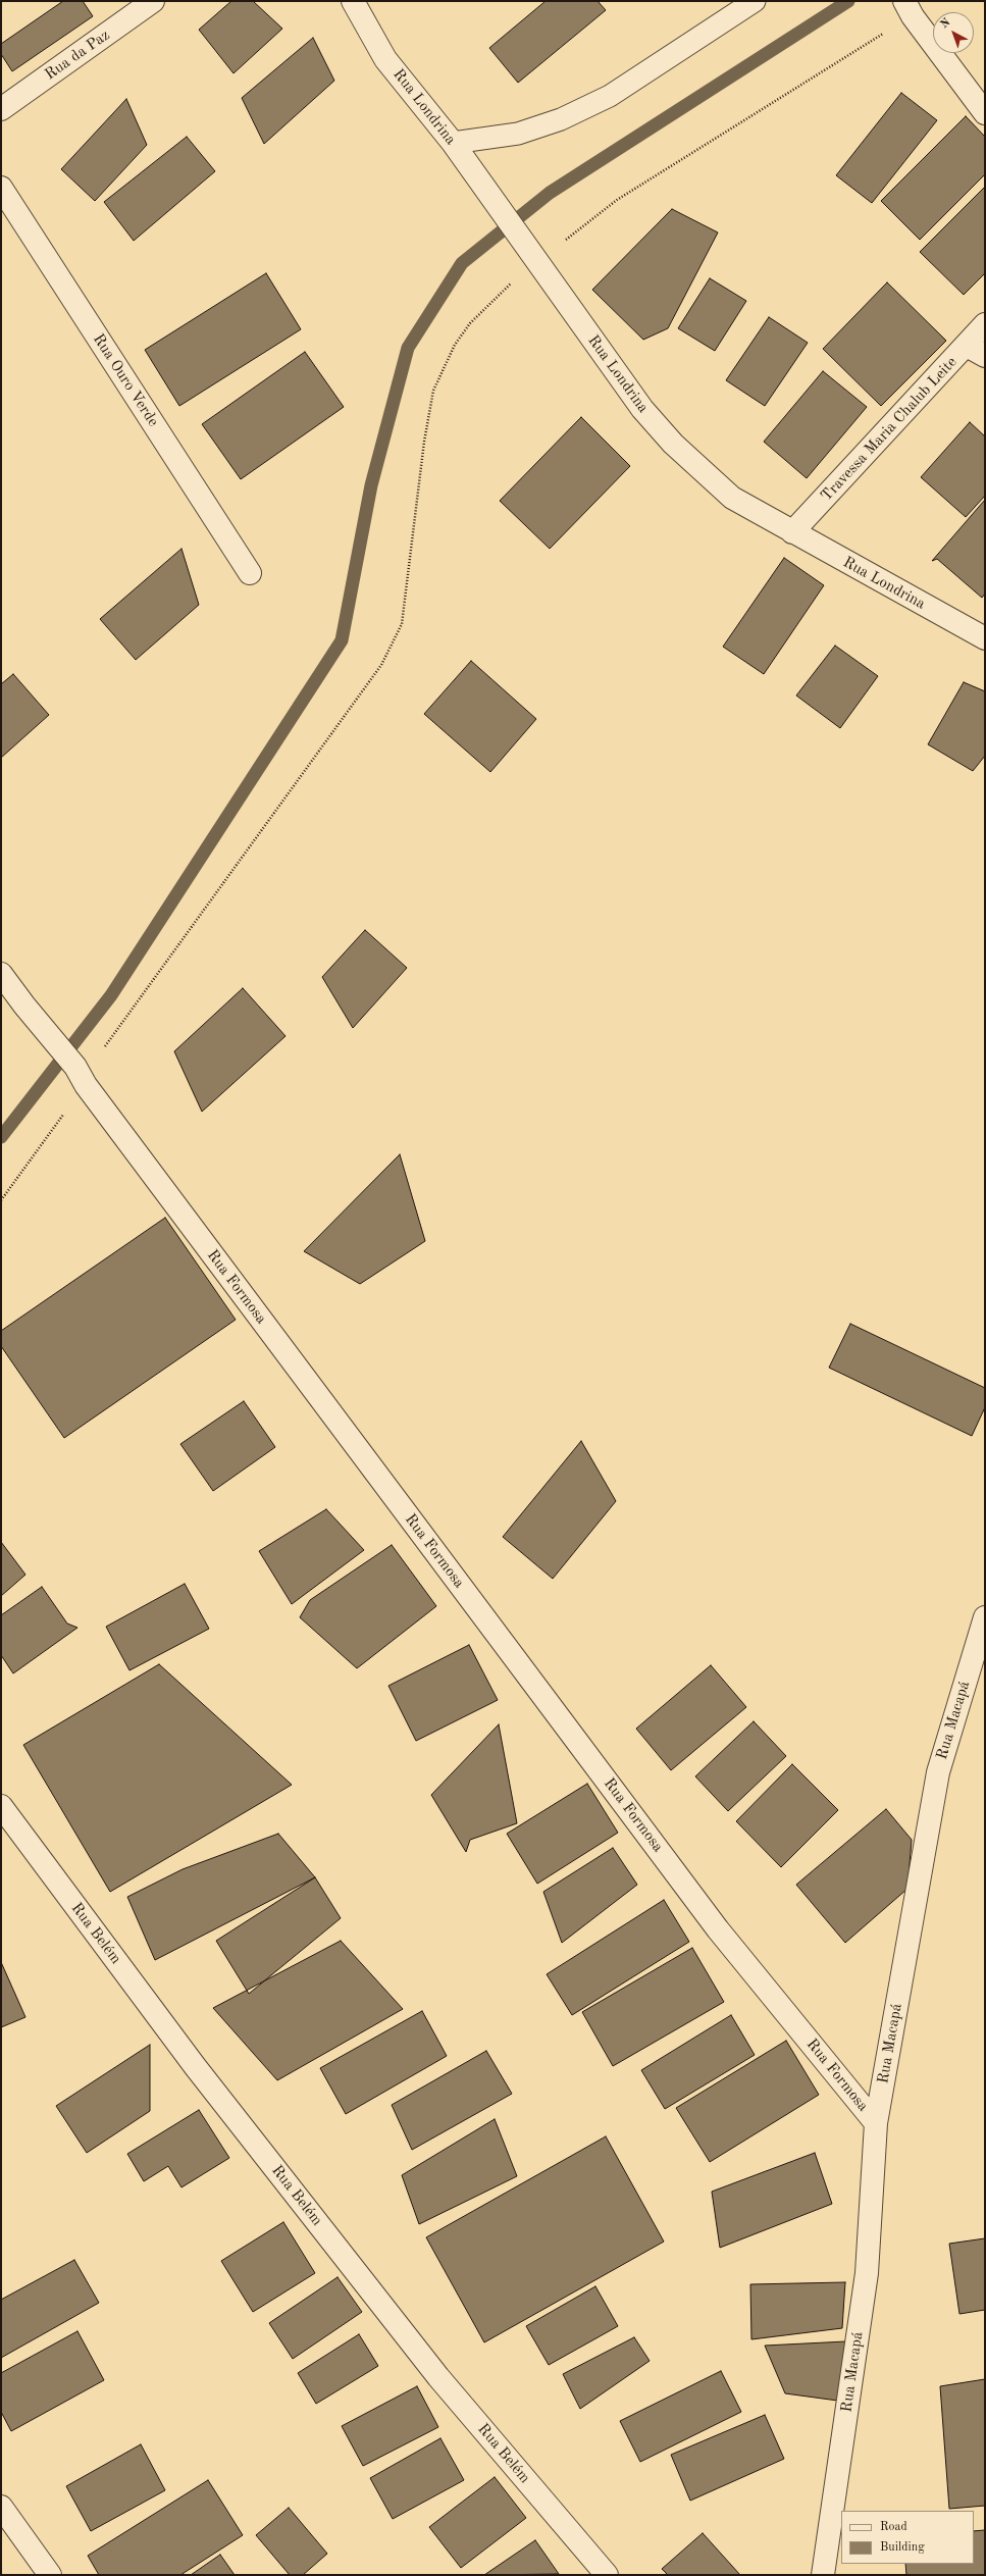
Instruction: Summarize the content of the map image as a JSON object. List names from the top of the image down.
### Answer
{
  "streets": {
    "street": [
      "Rua da Paz",
      "Rua Londrina",
      "Rua Ouro Verde",
      "Travessa Maria Chalub Leite",
      "Rua Formosa",
      "Rua Macapá",
      "Rua Belém"
    ]
  },
  "crossings": [
    ["Rua Londrina", "Travessa Maria Chalub Leite"],
    ["Rua Formosa", "Rua Macapá"]
  ],
  "legend": ["Road", "Building"],
  "north": "top left"
}
